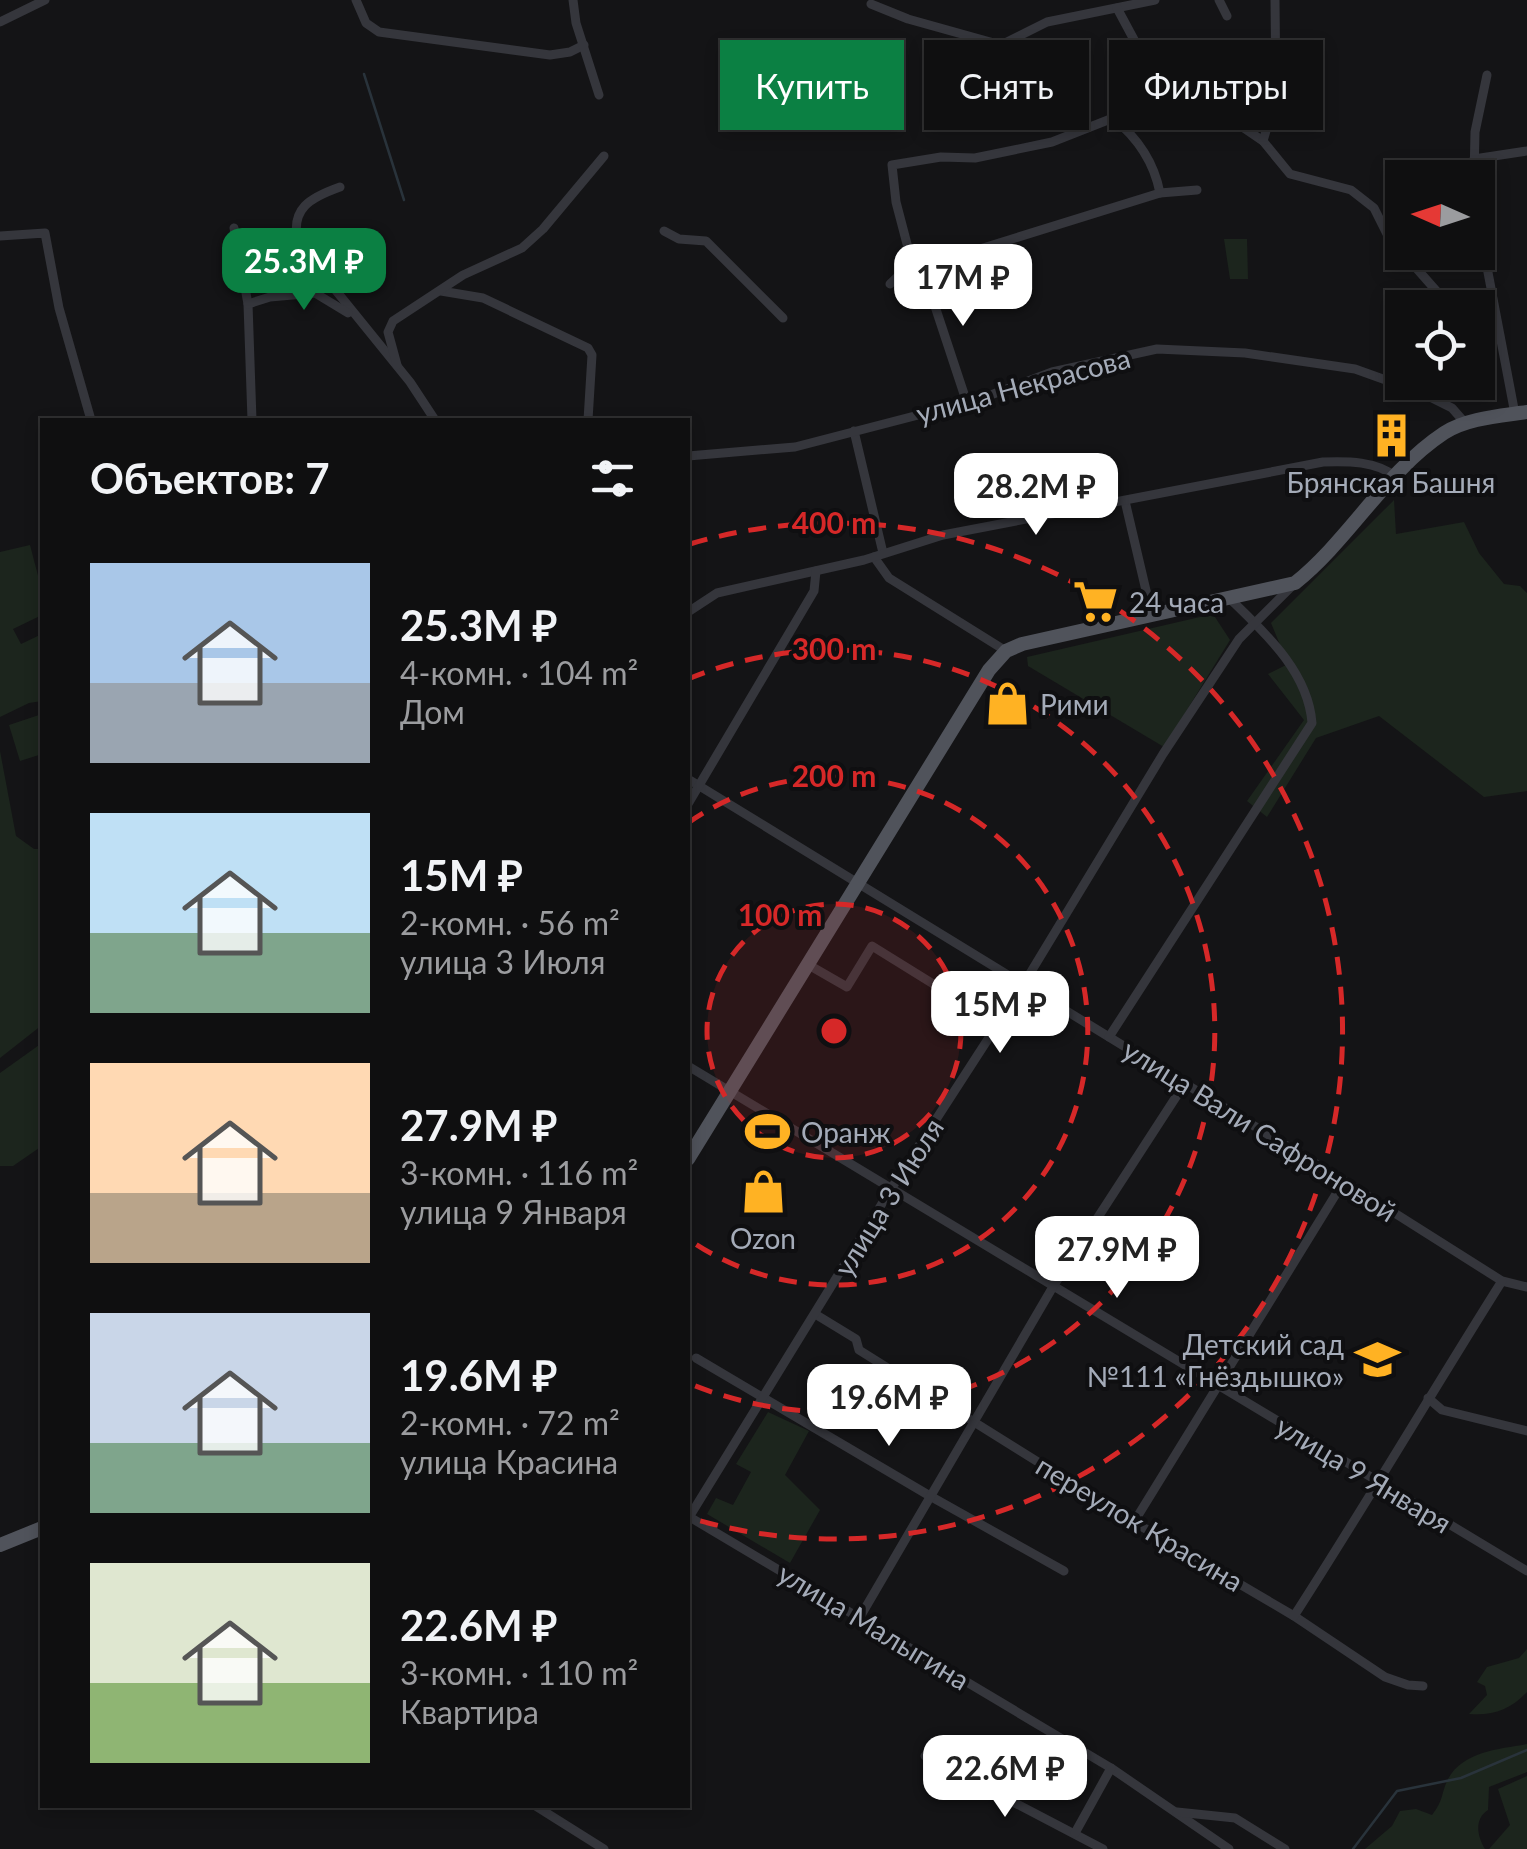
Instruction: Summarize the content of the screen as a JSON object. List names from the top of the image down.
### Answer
{
  "streets": {
    "street": [
      "улица Некрасова",
      "улица Вали Сафроновой",
      "улица 3 Июля",
      "улица 9 Января",
      "переулок Красина",
      "улица Малыгина"
    ]
  },
  "crossings": [
    ["улица Вали Сафроновой", "улица 3 Июля"],
    ["улица 3 Июля", "улица 9 Января"],
    ["улица 3 Июля", "переулок Красина"]
  ],
  "places": {
    "building": ["Брянская Башня"],
    "supermarket": ["24 часа"],
    "shop": ["Рими", "Ozon"],
    "sports": ["Оранж"],
    "school or university": ["Детский сад №111 «Гнёздышко»"]
  },
  "north": "left",
  "page": {
    "chip": ["Купить", "Снять", "Фильтры"],
    "price": [
      "25.3M ₽",
      "17M ₽",
      "28.2M ₽",
      "15M ₽",
      "27.9M ₽",
      "19.6M ₽",
      "22.6M ₽"
    ],
    "heading": "Объектов: 7",
    "list": [
      {
        "name": "25.3M ₽",
        "note": "4-комн. · 104 m² · Дом"
      },
      {
        "name": "15M ₽",
        "note": "2-комн. · 56 m² · улица 3 Июля"
      },
      {
        "name": "27.9M ₽",
        "note": "3-комн. · 116 m² · улица 9 Января"
      },
      {
        "name": "19.6M ₽",
        "note": "2-комн. · 72 m² · улица Красина"
      },
      {
        "name": "22.6M ₽",
        "note": "3-комн. · 110 m² · Квартира"
      }
    ]
  },
  "rings": [
    "400 m",
    "300 m",
    "200 m",
    "100 m"
  ]
}
